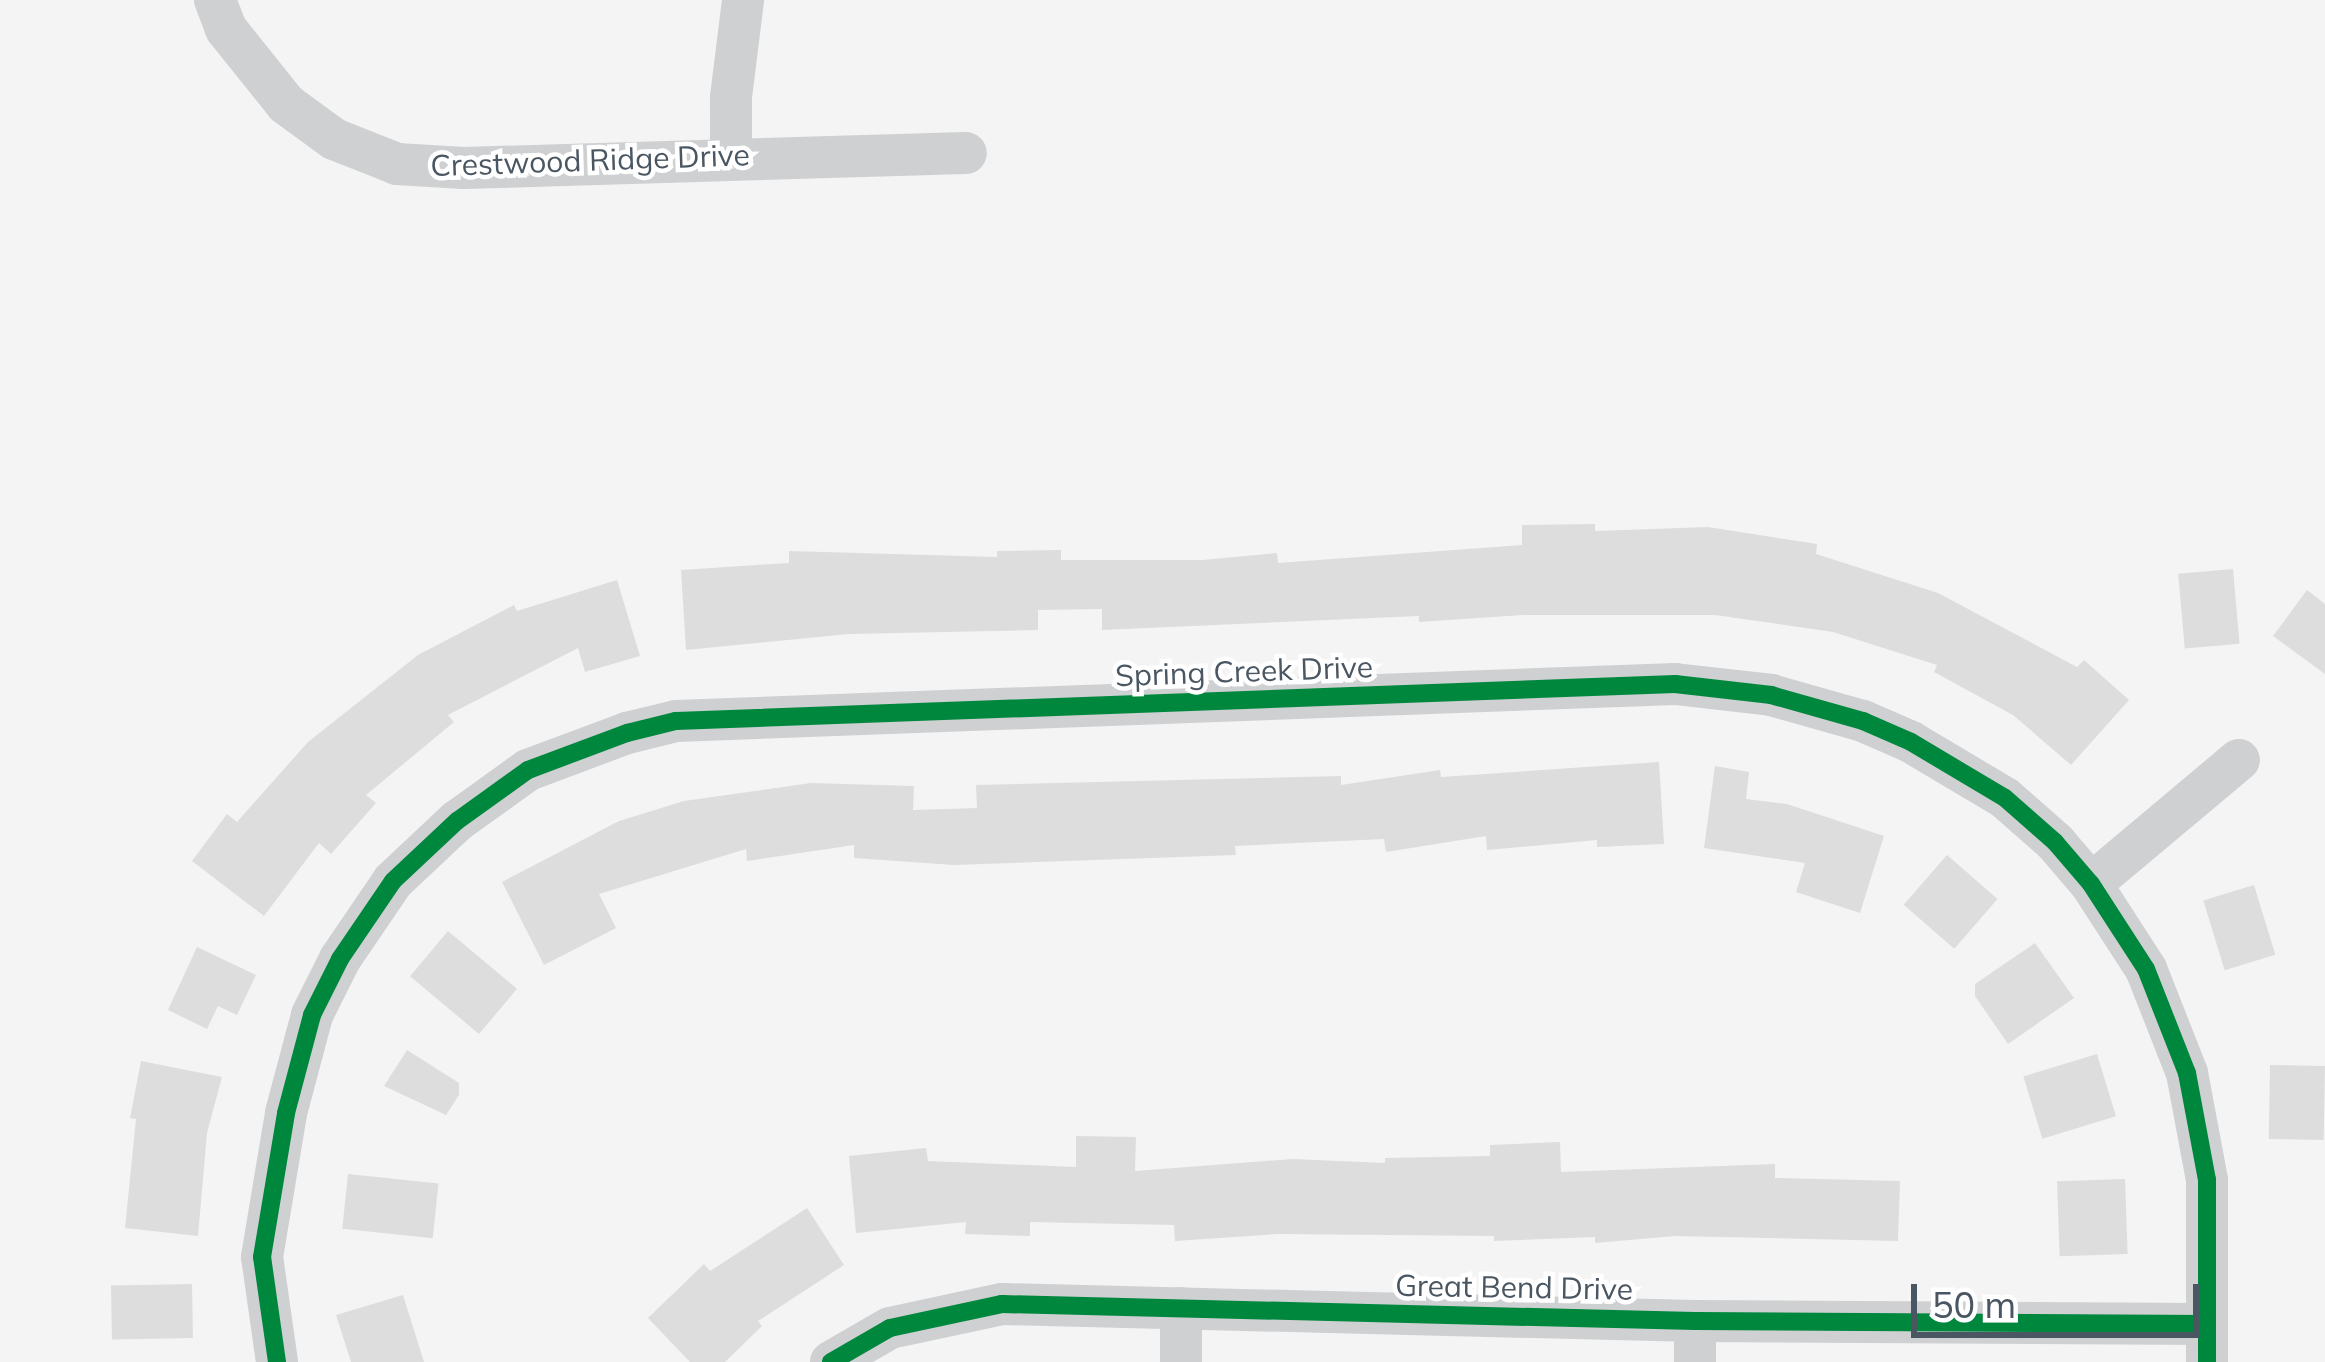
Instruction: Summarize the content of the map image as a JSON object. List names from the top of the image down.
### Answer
{
  "streets": {
    "street": ["Crestwood Ridge Drive", "Spring Creek Drive", "Great Bend Drive"]
  },
  "crossings": [
    ["Spring Creek Drive", "Great Bend Drive"]
  ],
  "scale_bar": "50 m"
}
